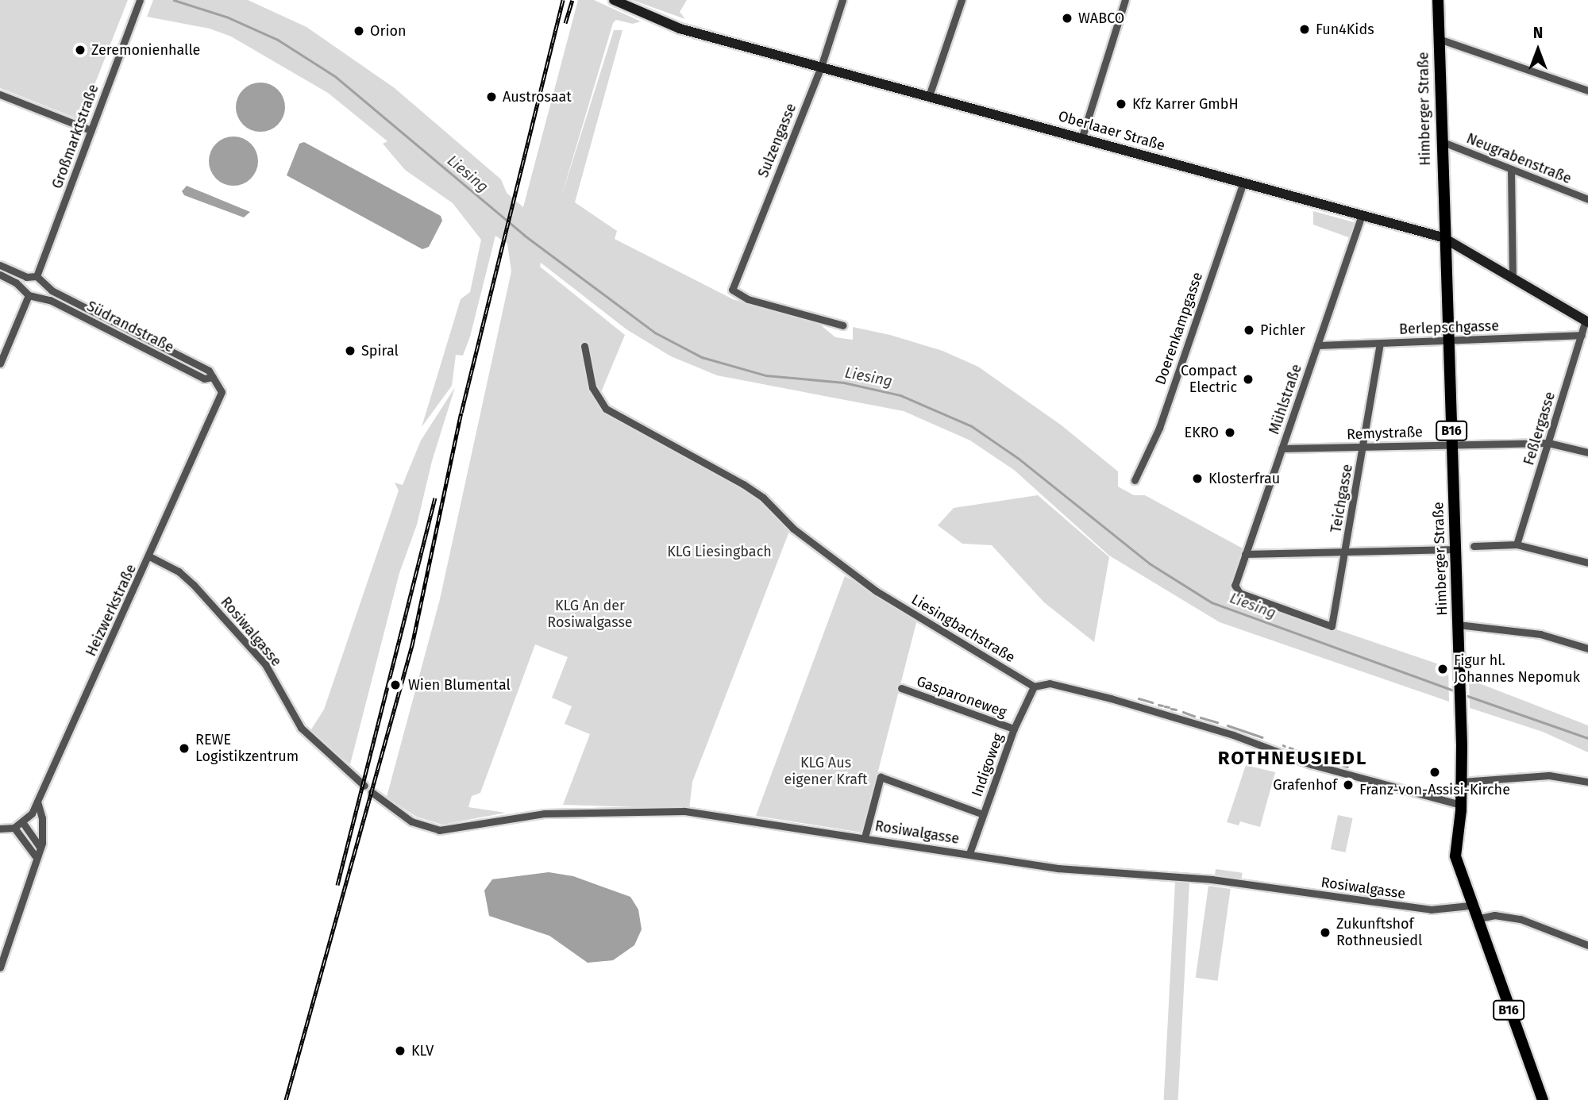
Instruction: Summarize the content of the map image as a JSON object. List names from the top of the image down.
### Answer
{
  "streets": {
    "main road": ["Himberger Straße", "Oberlaaer Straße", "B16"],
    "street": [
      "Großmarktstraße",
      "Sulzengasse",
      "Neugrabenstraße",
      "Südrandstraße",
      "Berlepschgasse",
      "Doerenkampgasse",
      "Mühlstraße",
      "Feßlergasse",
      "Remystraße",
      "Teichgasse",
      "Heizwerkstraße",
      "Liesingbachstraße",
      "Rosiwalgasse",
      "Gasparoneweg",
      "Indigoweg"
    ]
  },
  "crossings": [
    ["Himberger Straße", "Oberlaaer Straße"],
    ["Himberger Straße", "Neugrabenstraße"],
    ["Himberger Straße", "Berlepschgasse"],
    ["Himberger Straße", "Remystraße"],
    ["Himberger Straße", "Rosiwalgasse"],
    ["Oberlaaer Straße", "Sulzengasse"],
    ["Oberlaaer Straße", "Doerenkampgasse"],
    ["Oberlaaer Straße", "Mühlstraße"],
    ["Oberlaaer Straße", "Feßlergasse"],
    ["Großmarktstraße", "Südrandstraße"],
    ["Südrandstraße", "Heizwerkstraße"],
    ["Berlepschgasse", "Mühlstraße"],
    ["Berlepschgasse", "Feßlergasse"],
    ["Berlepschgasse", "Teichgasse"],
    ["Mühlstraße", "Remystraße"],
    ["Mühlstraße", "Teichgasse"],
    ["Feßlergasse", "Remystraße"],
    ["Remystraße", "Teichgasse"],
    ["Heizwerkstraße", "Rosiwalgasse"],
    ["Liesingbachstraße", "Indigoweg"],
    ["Rosiwalgasse", "Indigoweg"],
    ["Gasparoneweg", "Indigoweg"]
  ],
  "districts": ["ROTHNEUSIEDL"],
  "water": ["Liesing"],
  "parks": ["KLG Liesingbach", "KLG An der Rosiwalgasse", "KLG Aus eigener Kraft"],
  "places": [
    "WABCO",
    "Fun4Kids",
    "Orion",
    "Zeremonienhalle",
    "Austrosaat",
    "Kfz Karrer GmbH",
    "Pichler",
    "Spiral",
    "Compact Electric",
    "EKRO",
    "Klosterfrau",
    "Figur hl. Johannes Nepomuk",
    "Wien Blumental",
    "REWE Logistikzentrum",
    "Franz-von-Assisi-Kirche",
    "Grafenhof",
    "Zukunftshof Rothneusiedl",
    "KLV"
  ],
  "north": "top"
}
